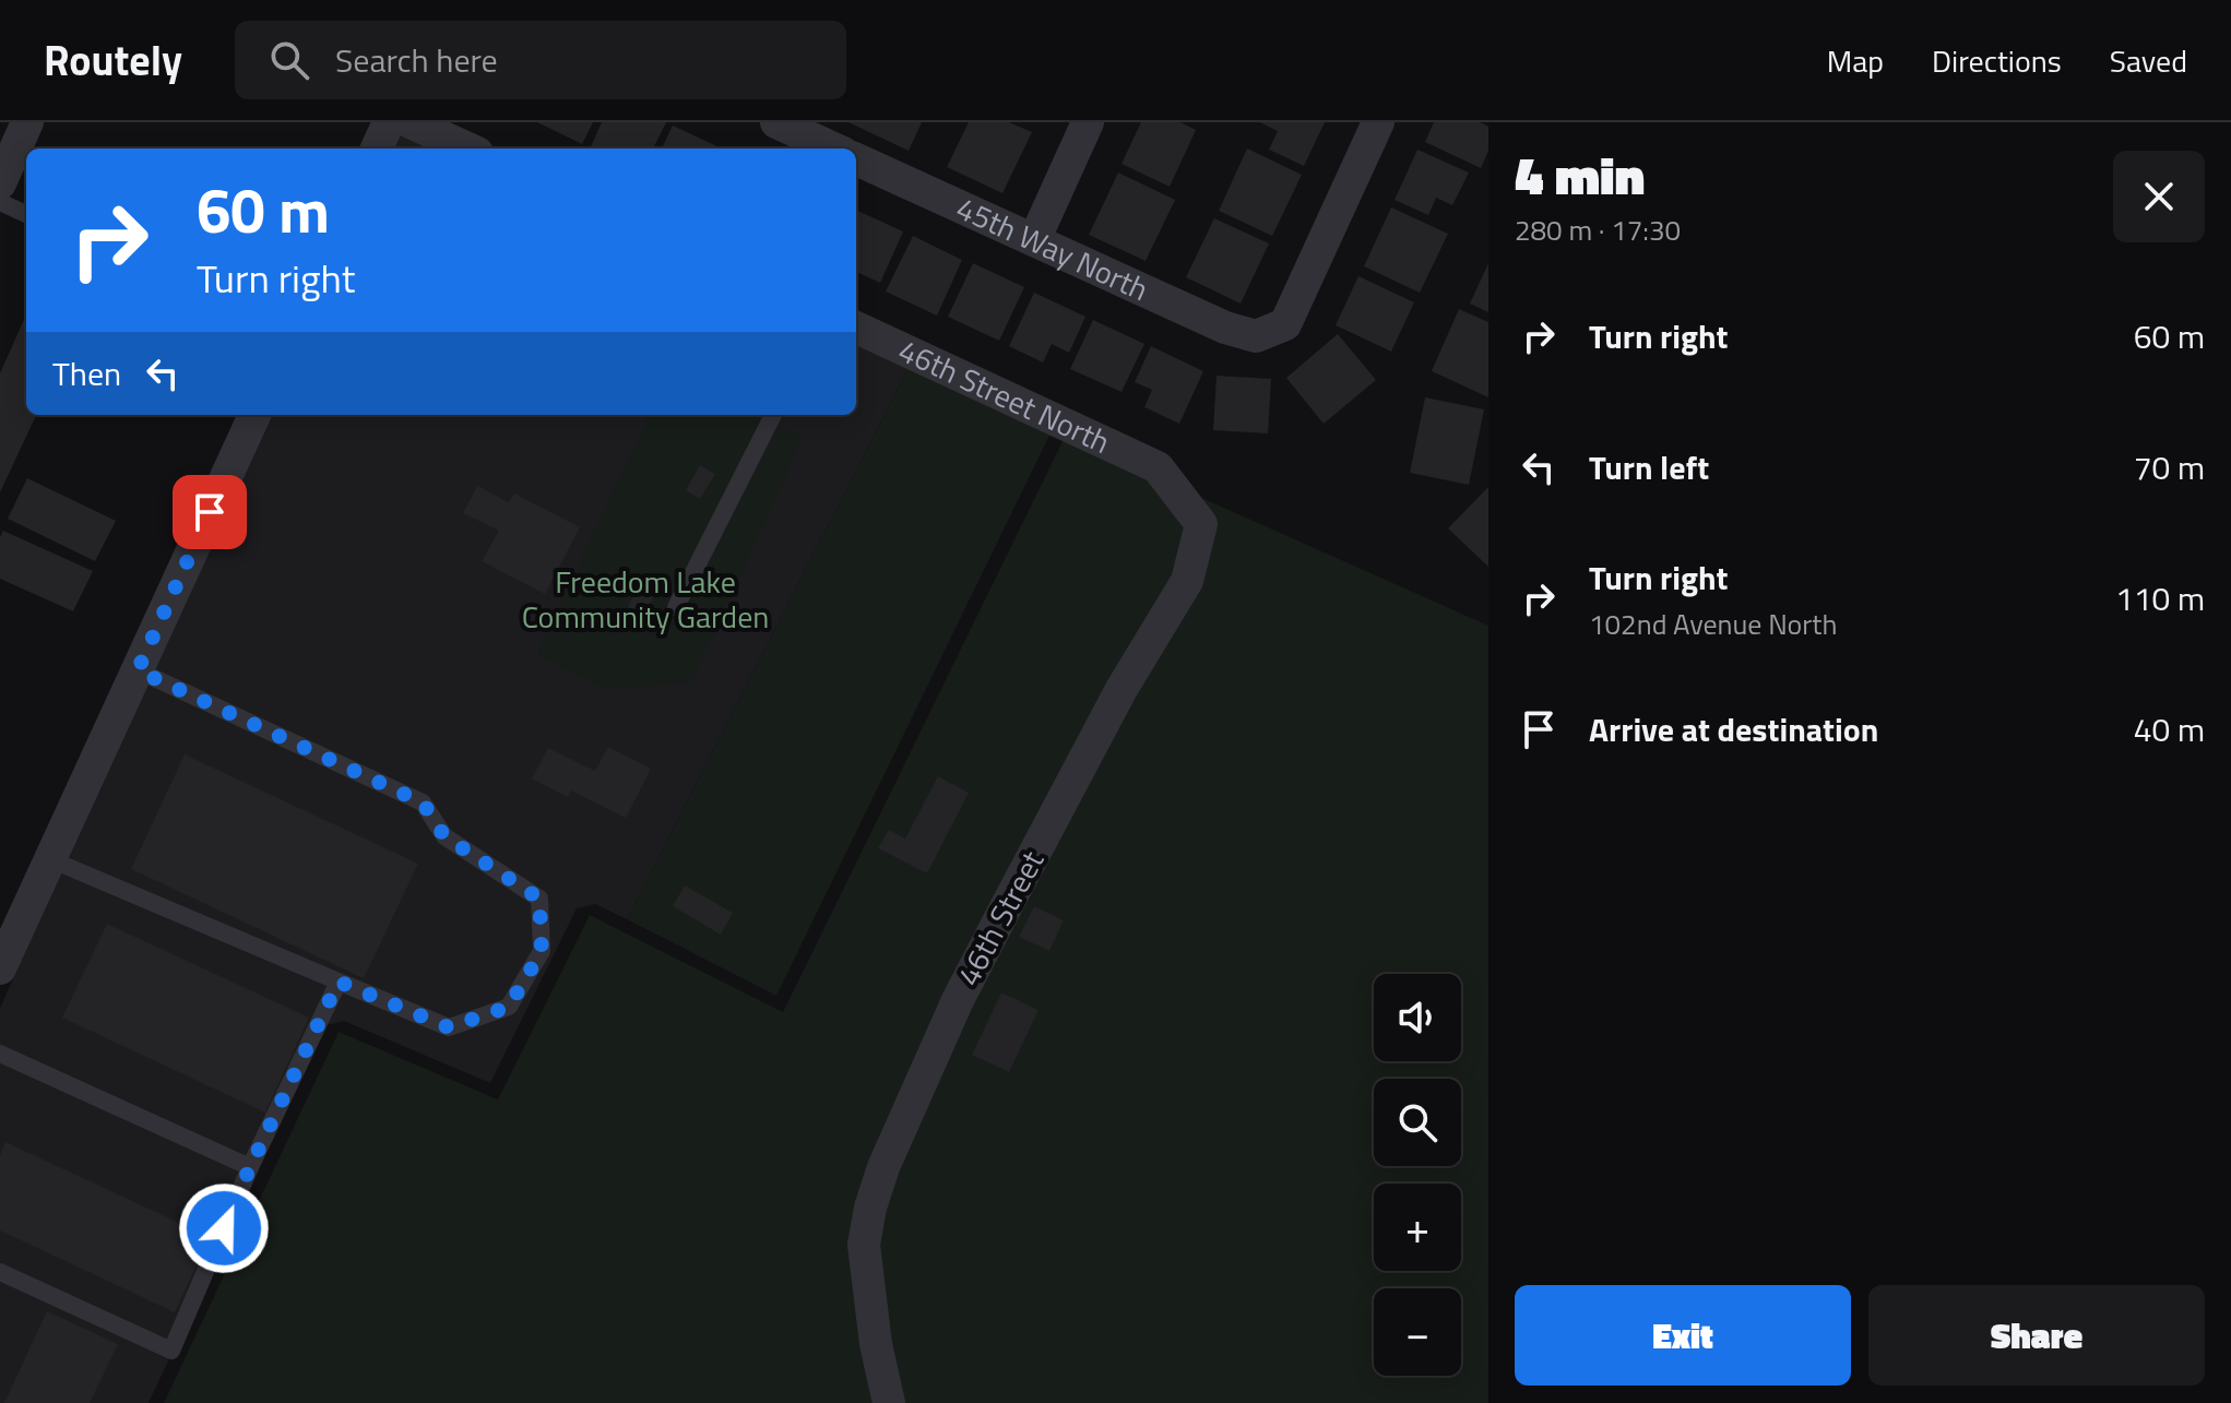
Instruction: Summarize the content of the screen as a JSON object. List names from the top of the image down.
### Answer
{
  "streets": {
    "street": ["45th Way North", "46th Street North", "46th Street"]
  },
  "crossings": [
    ["46th Street North", "46th Street"]
  ],
  "parks": ["Freedom Lake Community Garden"],
  "page": {
    "header": "Routely",
    "search": "Search here",
    "nav": ["Map", "Directions", "Saved"],
    "heading": ["4 min", "280 m · 17:30"],
    "turn": ["60 m", "Turn right"],
    "list": [
      {
        "name": "Turn right",
        "value": "60 m"
      },
      {
        "name": "Turn left",
        "value": "70 m"
      },
      {
        "name": "Turn right",
        "note": "102nd Avenue North",
        "value": "110 m"
      },
      {
        "name": "Arrive at destination",
        "value": "40 m"
      }
    ],
    "then": "Then",
    "map_buttons": ["+", "−"],
    "buttons": ["Exit", "Share"]
  }
}
